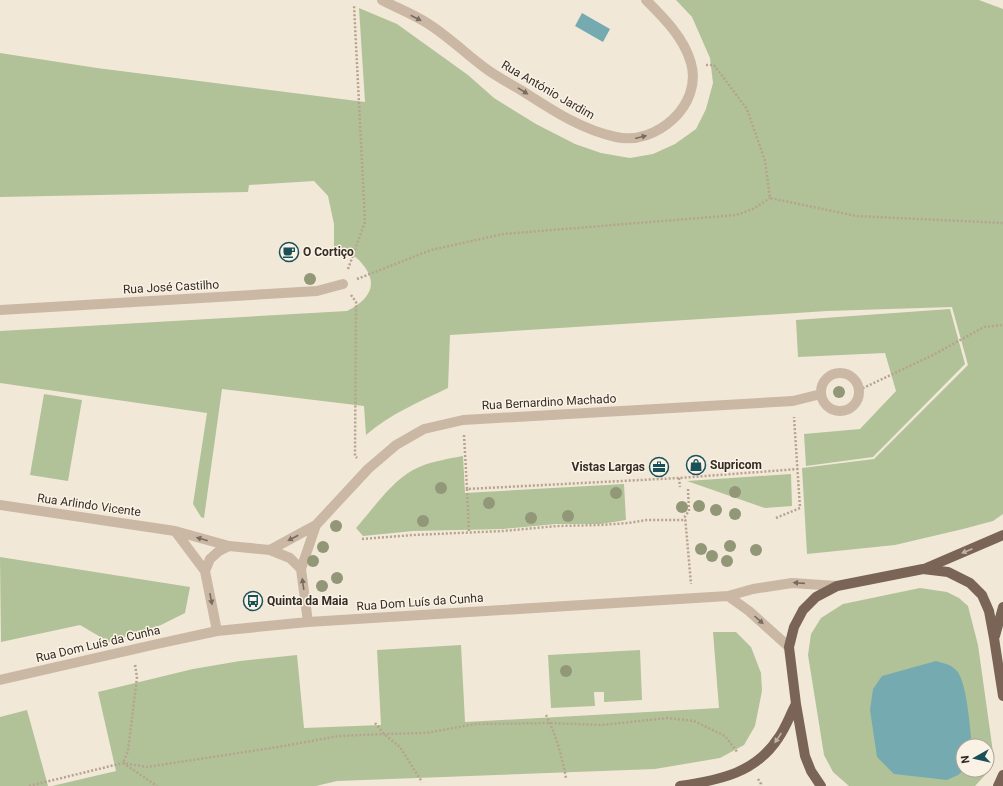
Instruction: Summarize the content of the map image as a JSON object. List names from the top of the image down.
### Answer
{
  "streets": {
    "street": [
      "Rua António Jardim",
      "Rua José Castilho",
      "Rua Bernardino Machado",
      "Rua Arlindo Vicente",
      "Rua Dom Luís da Cunha"
    ]
  },
  "one_way": ["Rua António Jardim"],
  "places": {
    "cafe": ["O Cortiço"],
    "shop": ["Supricom"],
    "office": ["Vistas Largas"],
    "bus stop": ["Quinta da Maia"]
  },
  "north": "left"
}
